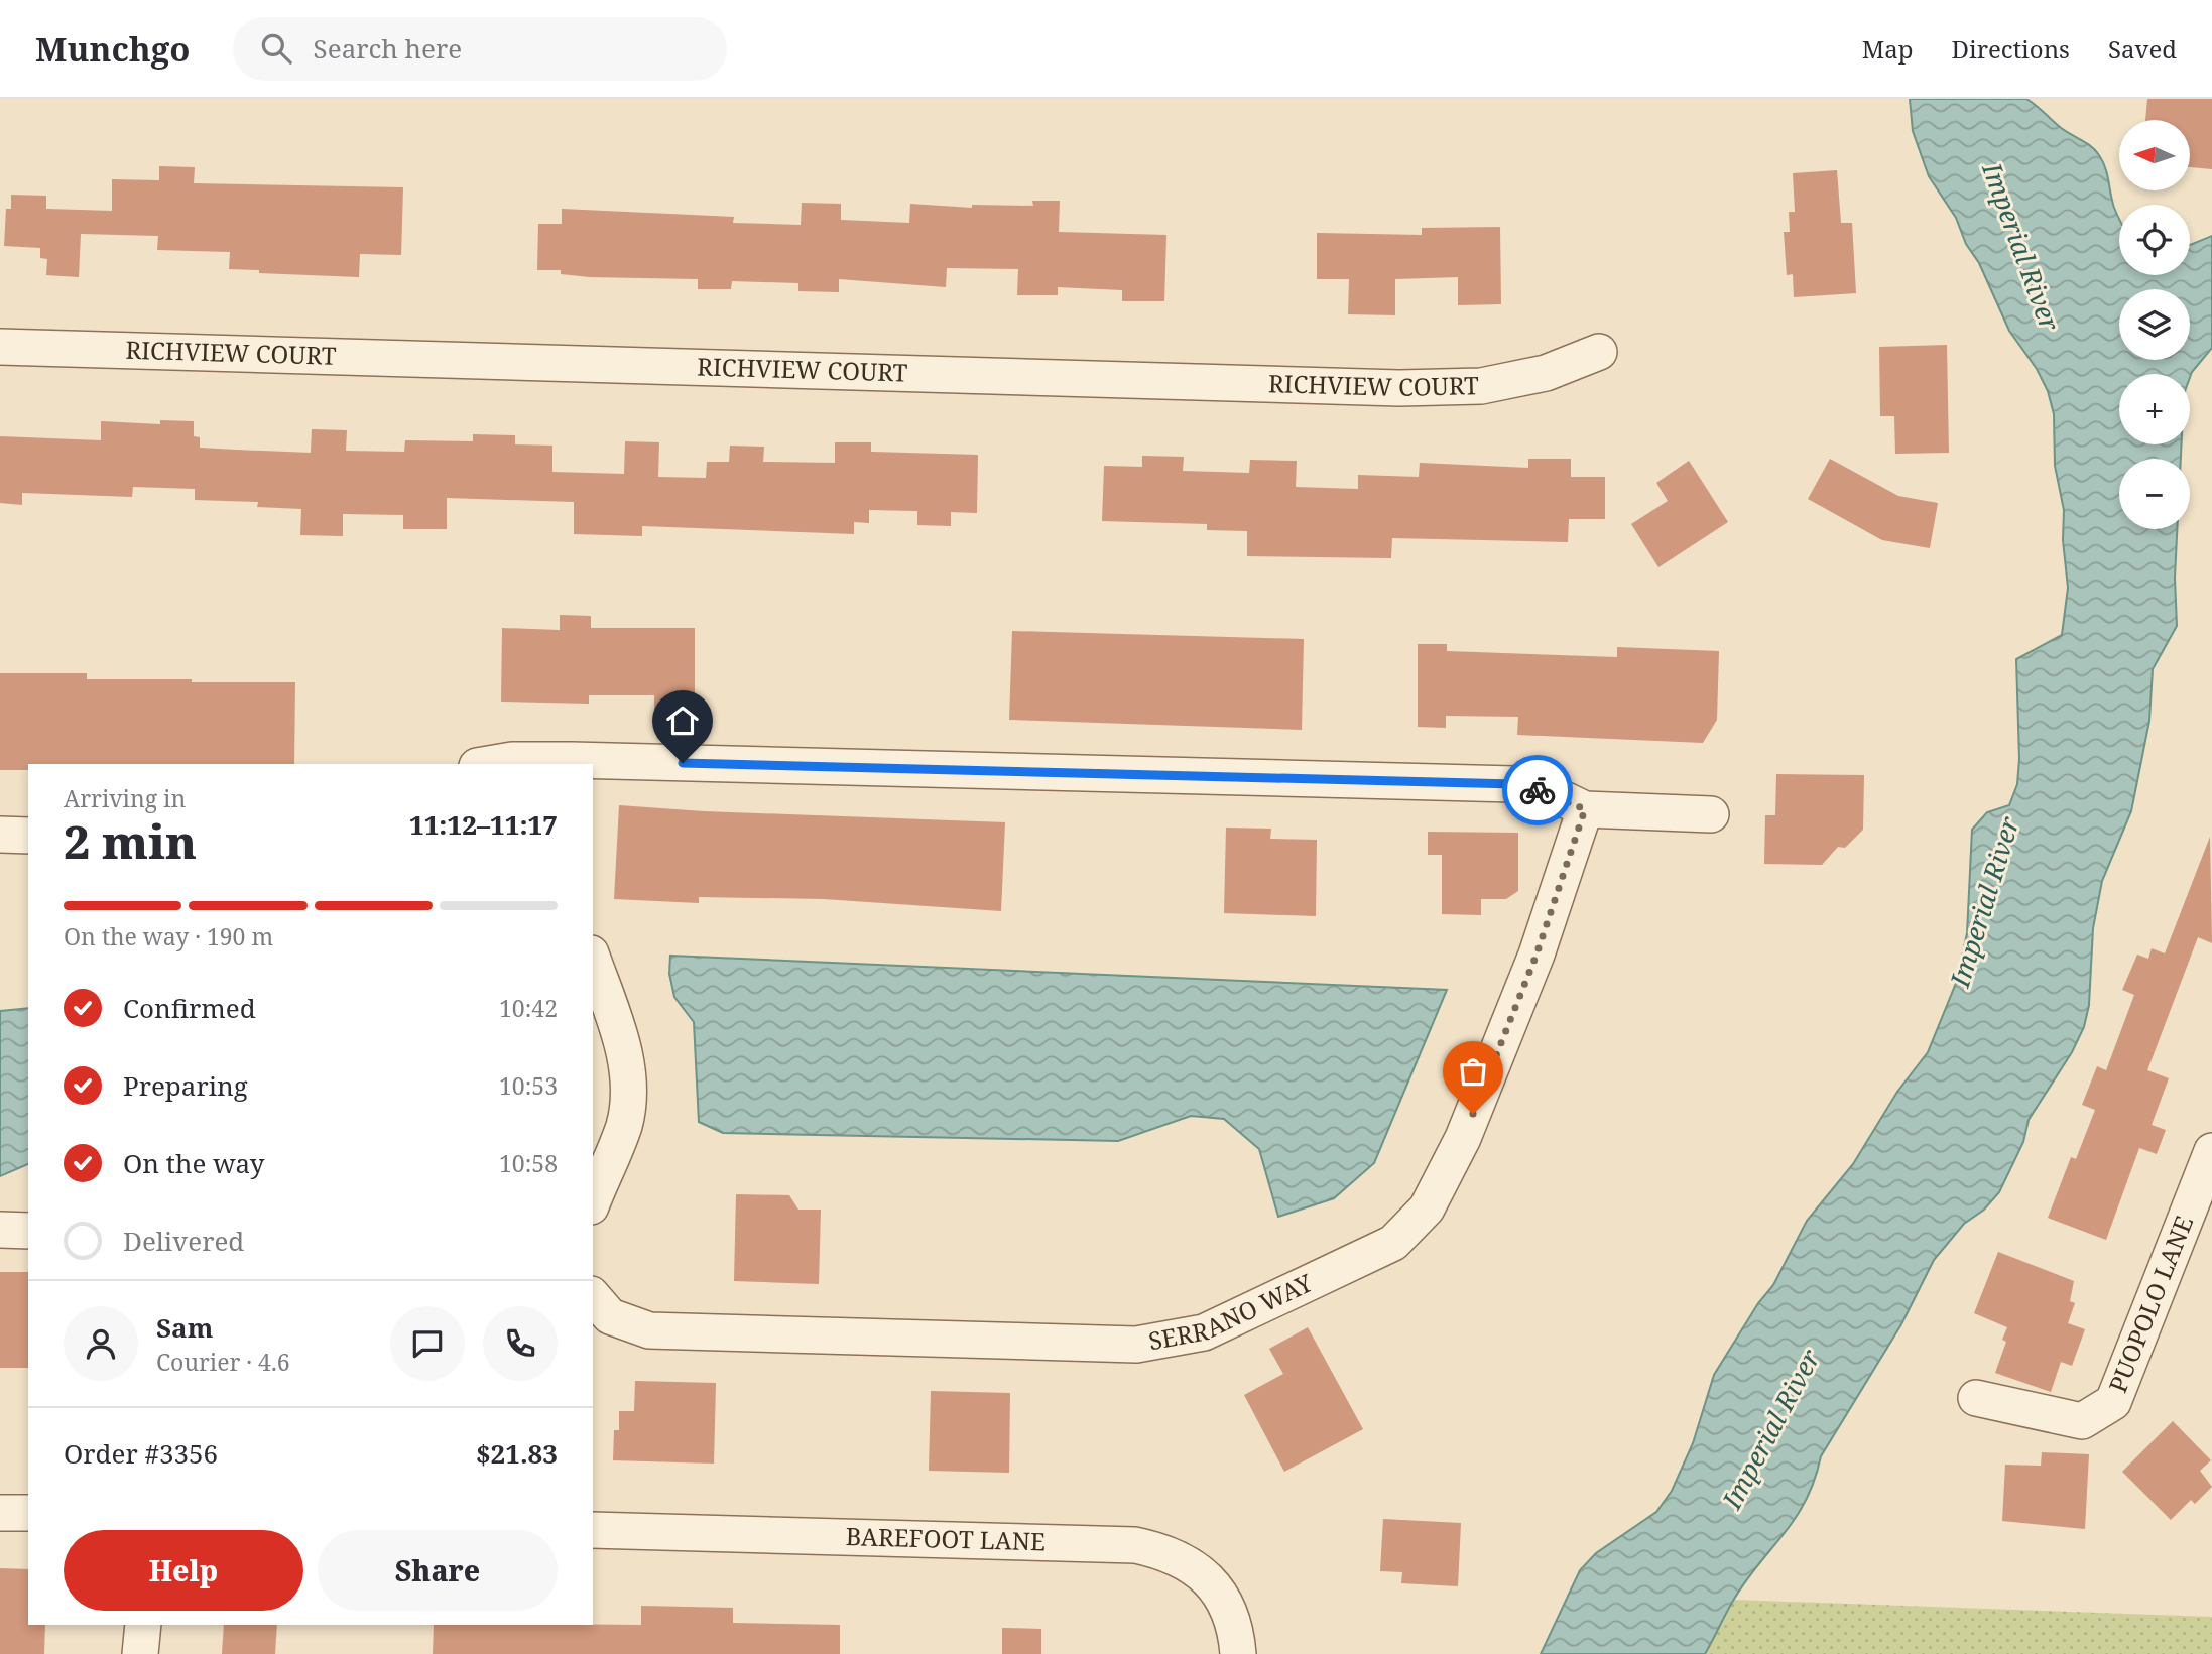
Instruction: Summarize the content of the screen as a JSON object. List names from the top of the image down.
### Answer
{
  "streets": {
    "street": [
      "RICHVIEW COURT",
      "PUOPOLO LANE",
      "SERRANO WAY",
      "BAREFOOT LANE"
    ]
  },
  "water": ["Imperial River"],
  "north": "left",
  "page": {
    "header": "Munchgo",
    "search": "Search here",
    "nav": ["Map", "Directions", "Saved"],
    "map_buttons": ["+", "−"],
    "heading": ["2 min", "Arriving in", "11:12–11:17"],
    "panel": [
      "Sam",
      "Courier · 4.6",
      "Order #3356",
      "$21.83"
    ],
    "bar": "On the way · 190 m",
    "list": [
      ["Confirmed", "10:42"],
      ["Preparing", "10:53"],
      ["On the way", "10:58"],
      "Delivered"
    ],
    "buttons": ["Help", "Share"]
  }
}
